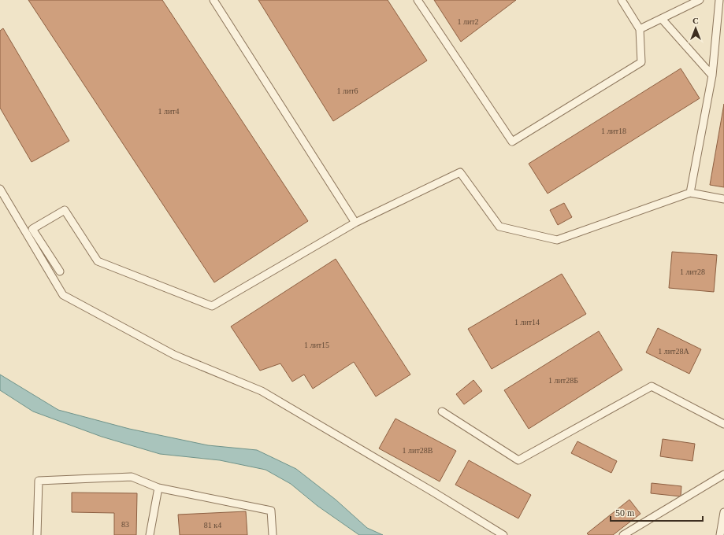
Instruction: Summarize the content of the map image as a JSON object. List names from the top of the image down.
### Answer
{
  "house_numbers": [
    "1 лит2",
    "1 лит6",
    "1 лит4",
    "1 лит18",
    "1 лит28",
    "1 лит14",
    "1 лит15",
    "1 лит28А",
    "1 лит28Б",
    "1 лит28В",
    "83",
    "81 к4"
  ],
  "scale_bar": "50 m",
  "north": "top"
}
